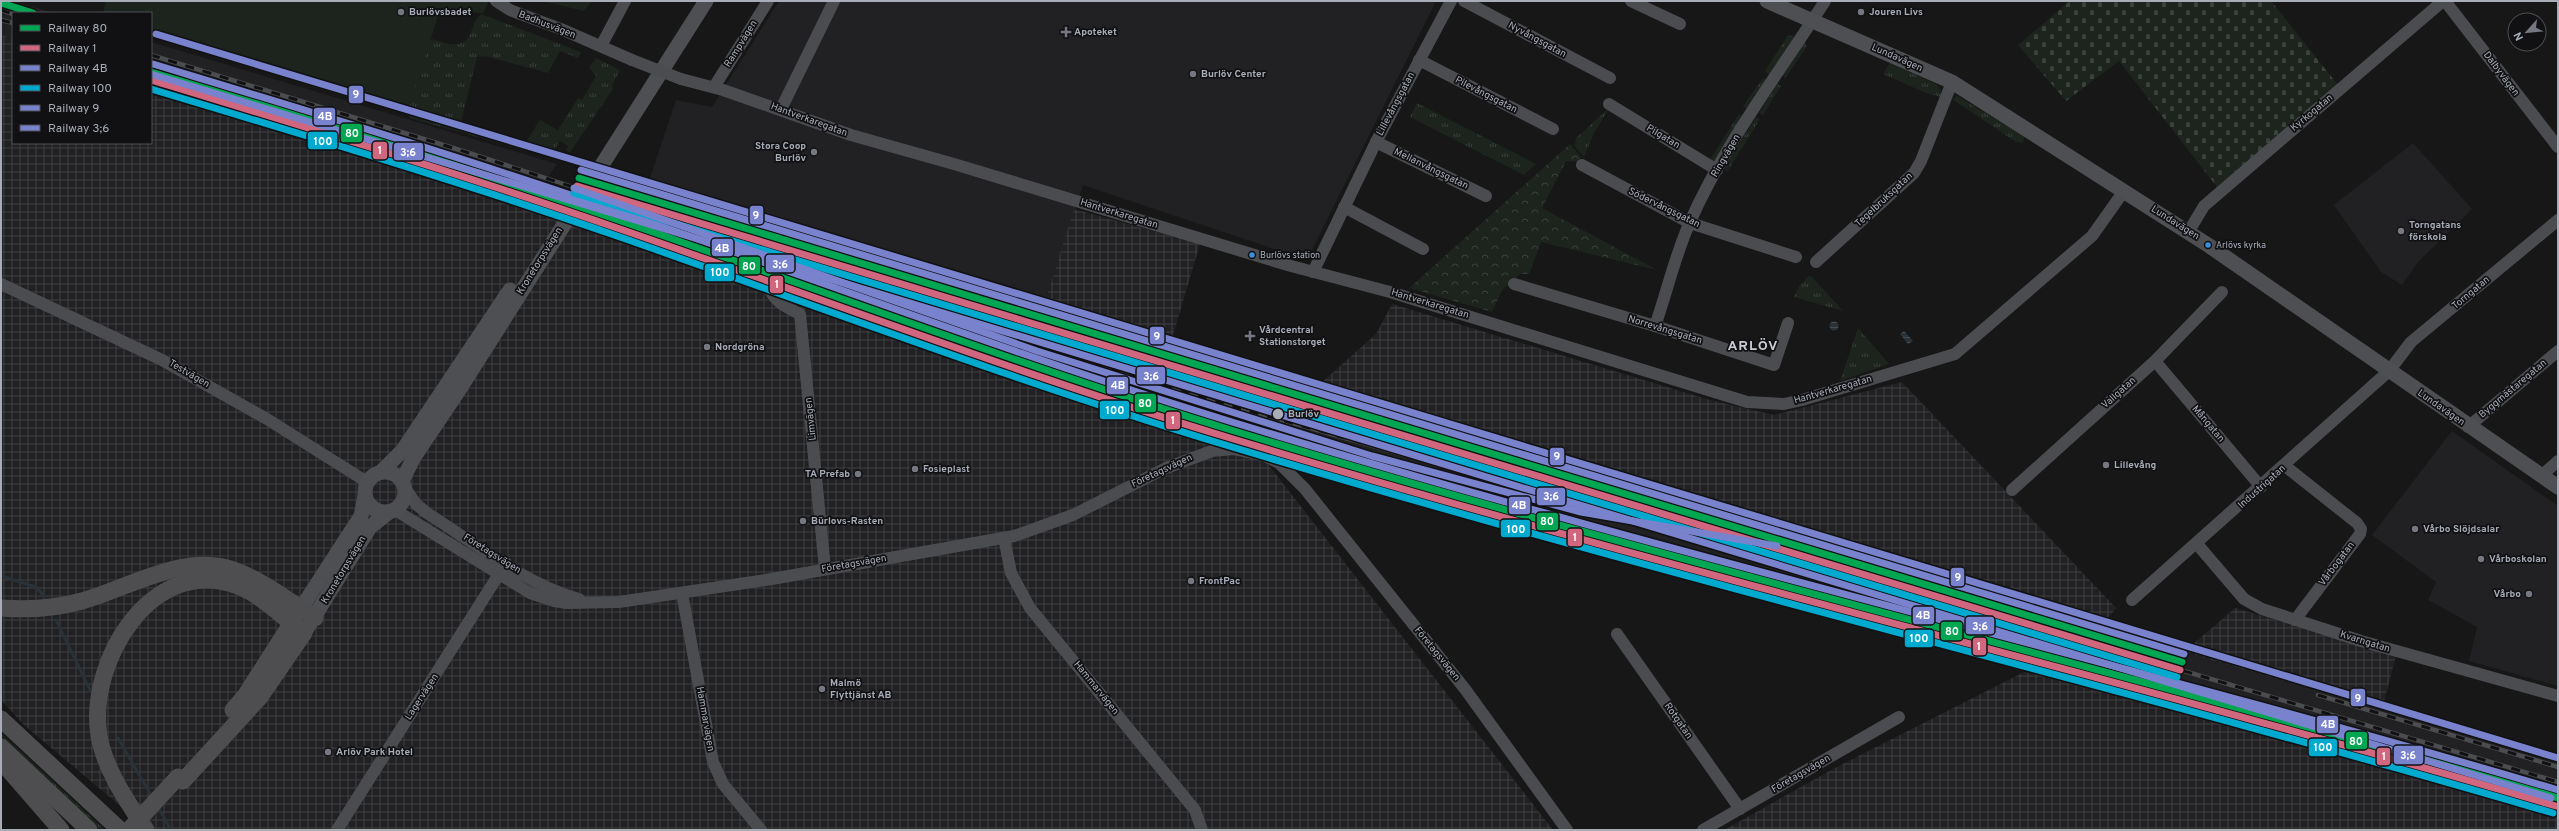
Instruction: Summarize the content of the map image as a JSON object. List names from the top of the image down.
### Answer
{
  "streets": {
    "main road": ["Lundavägen", "Kronetorpsvägen"],
    "street": [
      "Badhusvägen",
      "Nyvångsgatan",
      "Rampvägen",
      "Dalbyvägen",
      "Pilevångsgatan",
      "Lillevångsgatan",
      "Kyrkogatan",
      "Hantverkaregatan",
      "Pilgatan",
      "Ringvägen",
      "Mellanvångsgatan",
      "Tegelbruksgatan",
      "Södervångsgatan",
      "Torngatan",
      "Norrevångsgatan",
      "Testvägen",
      "Byggmästaregatan",
      "Vallgatan",
      "Limvägen",
      "Mångatan",
      "Företagsvägen",
      "Industrigatan",
      "Vårbogatan",
      "Kvarngatan",
      "Hammarvägen",
      "Lagervägen",
      "Rotgatan"
    ]
  },
  "crossings": [
    ["Badhusvägen", "Hantverkaregatan"],
    ["Rampvägen", "Hantverkaregatan"],
    ["Lundavägen", "Kyrkogatan"],
    ["Lundavägen", "Hantverkaregatan"],
    ["Lundavägen", "Ringvägen"],
    ["Lundavägen", "Tegelbruksgatan"],
    ["Lundavägen", "Torngatan"],
    ["Lundavägen", "Byggmästaregatan"],
    ["Lundavägen", "Industrigatan"],
    ["Dalbyvägen", "Kyrkogatan"],
    ["Pilevångsgatan", "Lillevångsgatan"],
    ["Lillevångsgatan", "Hantverkaregatan"],
    ["Lillevångsgatan", "Mellanvångsgatan"],
    ["Pilgatan", "Ringvägen"],
    ["Ringvägen", "Södervångsgatan"],
    ["Ringvägen", "Norrevångsgatan"],
    ["Kronetorpsvägen", "Testvägen"],
    ["Kronetorpsvägen", "Företagsvägen"],
    ["Torngatan", "Industrigatan"],
    ["Testvägen", "Företagsvägen"],
    ["Vallgatan", "Mångatan"],
    ["Limvägen", "Företagsvägen"],
    ["Mångatan", "Industrigatan"],
    ["Företagsvägen", "Hammarvägen"],
    ["Företagsvägen", "Lagervägen"],
    ["Företagsvägen", "Rotgatan"],
    ["Industrigatan", "Vårbogatan"],
    ["Industrigatan", "Kvarngatan"],
    ["Vårbogatan", "Kvarngatan"]
  ],
  "districts": ["ARLÖV"],
  "places": {
    "other": [
      "Burlövsbadet",
      "Jouren Livs",
      "Burlöv Center",
      "Stora Coop Burlöv",
      "Torngatans förskola",
      "Arlövs kyrka",
      "Burlövs station",
      "Nordgröna",
      "Burlöv",
      "Lillevång",
      "Fosieplast",
      "TA Prefab",
      "Bürlovs-Rasten",
      "Vårbo Slöjdsalar",
      "Vårboskolan",
      "FrontPac",
      "Vårbo",
      "Malmö Flyttjänst AB",
      "Arlöv Park Hotel"
    ],
    "health": ["Apoteket", "Vårdcentral Stationstorget"]
  },
  "lines": [
    "rail line 80",
    "rail line 9",
    "rail line 4B",
    "rail line 3;6",
    "rail line 1",
    "rail line 100"
  ],
  "legend": [
    "Railway 80",
    "Railway 1",
    "Railway 4B",
    "Railway 100",
    "Railway 9",
    "Railway 3;6"
  ],
  "north": "bottom left"
}
